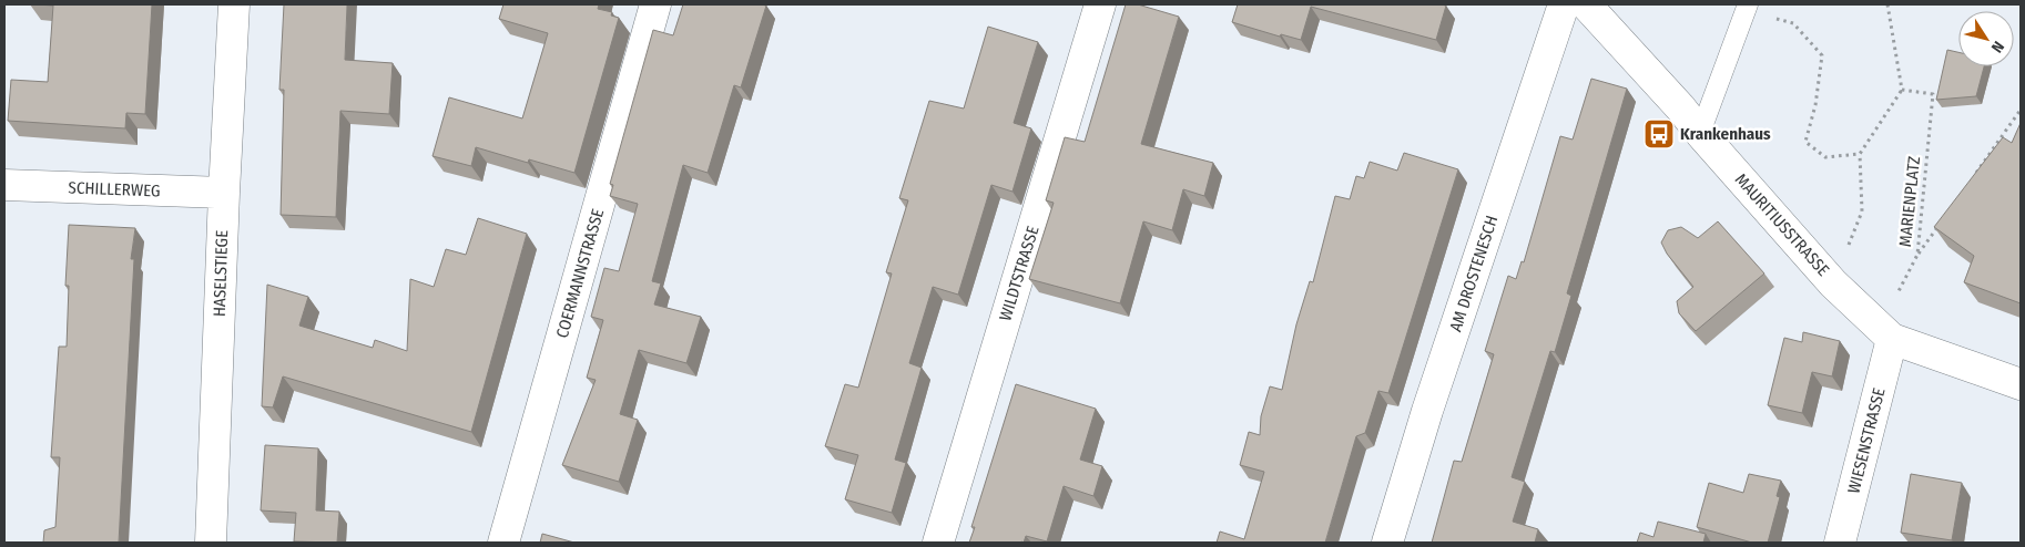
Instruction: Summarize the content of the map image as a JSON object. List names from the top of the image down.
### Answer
{
  "streets": {
    "street": [
      "SCHILLERWEG",
      "MAURITIUSSTRASSE",
      "HASELSTIEGE",
      "COERMANNSTRASSE",
      "WILDTSTRASSE",
      "AM DROSTENESCH",
      "WIESENSTRASSE"
    ],
    "path": ["MARIENPLATZ"]
  },
  "crossings": [
    ["SCHILLERWEG", "HASELSTIEGE"],
    ["MARIENPLATZ", "MAURITIUSSTRASSE"],
    ["MARIENPLATZ", "WIESENSTRASSE"],
    ["MAURITIUSSTRASSE", "WIESENSTRASSE"]
  ],
  "places": {
    "bus stop": ["Krankenhaus"]
  },
  "north": "bottom right"
}
